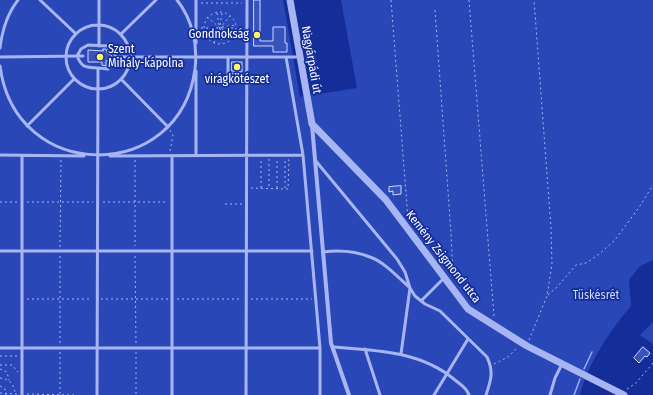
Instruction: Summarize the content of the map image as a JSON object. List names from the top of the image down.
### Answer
{
  "streets": {
    "street": ["Nagyárpádi út", "Kemény Zsigmond utca"]
  },
  "crossings": [
    ["Nagyárpádi út", "Kemény Zsigmond utca"]
  ],
  "parks": ["Tüskésrét"],
  "places": ["Gondnokság", "Szent Mihály-kápolna", "virágkötészet"]
}
